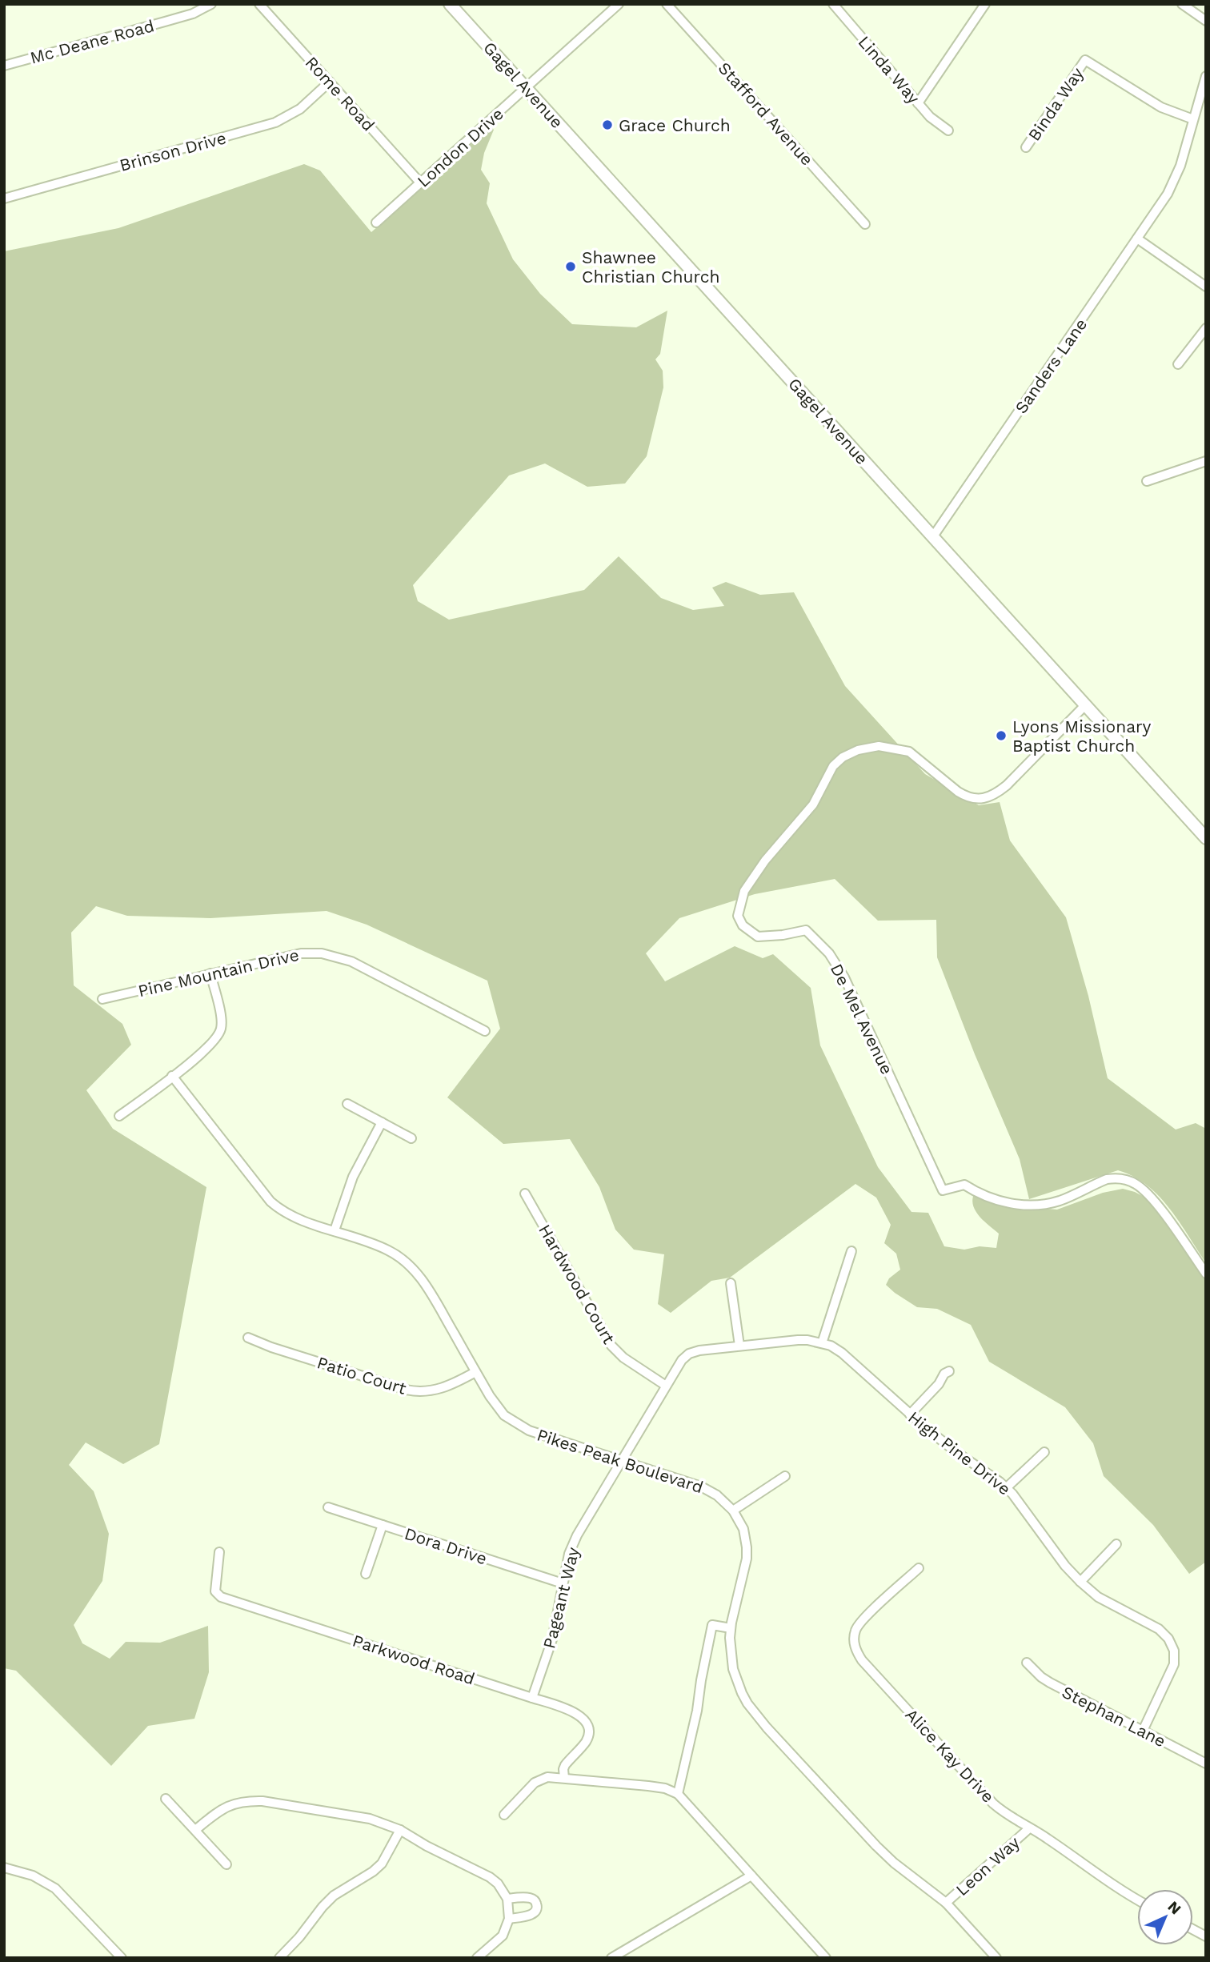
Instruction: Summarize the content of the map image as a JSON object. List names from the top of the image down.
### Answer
{
  "streets": {
    "street": [
      "Mc Deane Road",
      "Linda Way",
      "Gagel Avenue",
      "Rome Road",
      "Binda Way",
      "Stafford Avenue",
      "London Drive",
      "Brinson Drive",
      "Sanders Lane",
      "Pine Mountain Drive",
      "De Mel Avenue",
      "Hardwood Court",
      "Patio Court",
      "High Pine Drive",
      "Pikes Peak Boulevard",
      "Dora Drive",
      "Pageant Way",
      "Parkwood Road",
      "Stephan Lane",
      "Alice Kay Drive",
      "Leon Way"
    ]
  },
  "crossings": [
    ["Gagel Avenue", "London Drive"],
    ["Gagel Avenue", "Sanders Lane"],
    ["Gagel Avenue", "De Mel Avenue"],
    ["Rome Road", "London Drive"],
    ["Rome Road", "Brinson Drive"],
    ["Binda Way", "Sanders Lane"],
    ["Hardwood Court", "High Pine Drive"],
    ["Hardwood Court", "Pageant Way"],
    ["Patio Court", "Pikes Peak Boulevard"],
    ["High Pine Drive", "Pageant Way"],
    ["High Pine Drive", "Stephan Lane"],
    ["Pikes Peak Boulevard", "Pageant Way"],
    ["Pikes Peak Boulevard", "Leon Way"],
    ["Dora Drive", "Pageant Way"],
    ["Pageant Way", "Parkwood Road"],
    ["Alice Kay Drive", "Leon Way"]
  ],
  "places": ["Grace Church", "Shawnee Christian Church", "Lyons Missionary Baptist Church"],
  "north": "top right"
}
